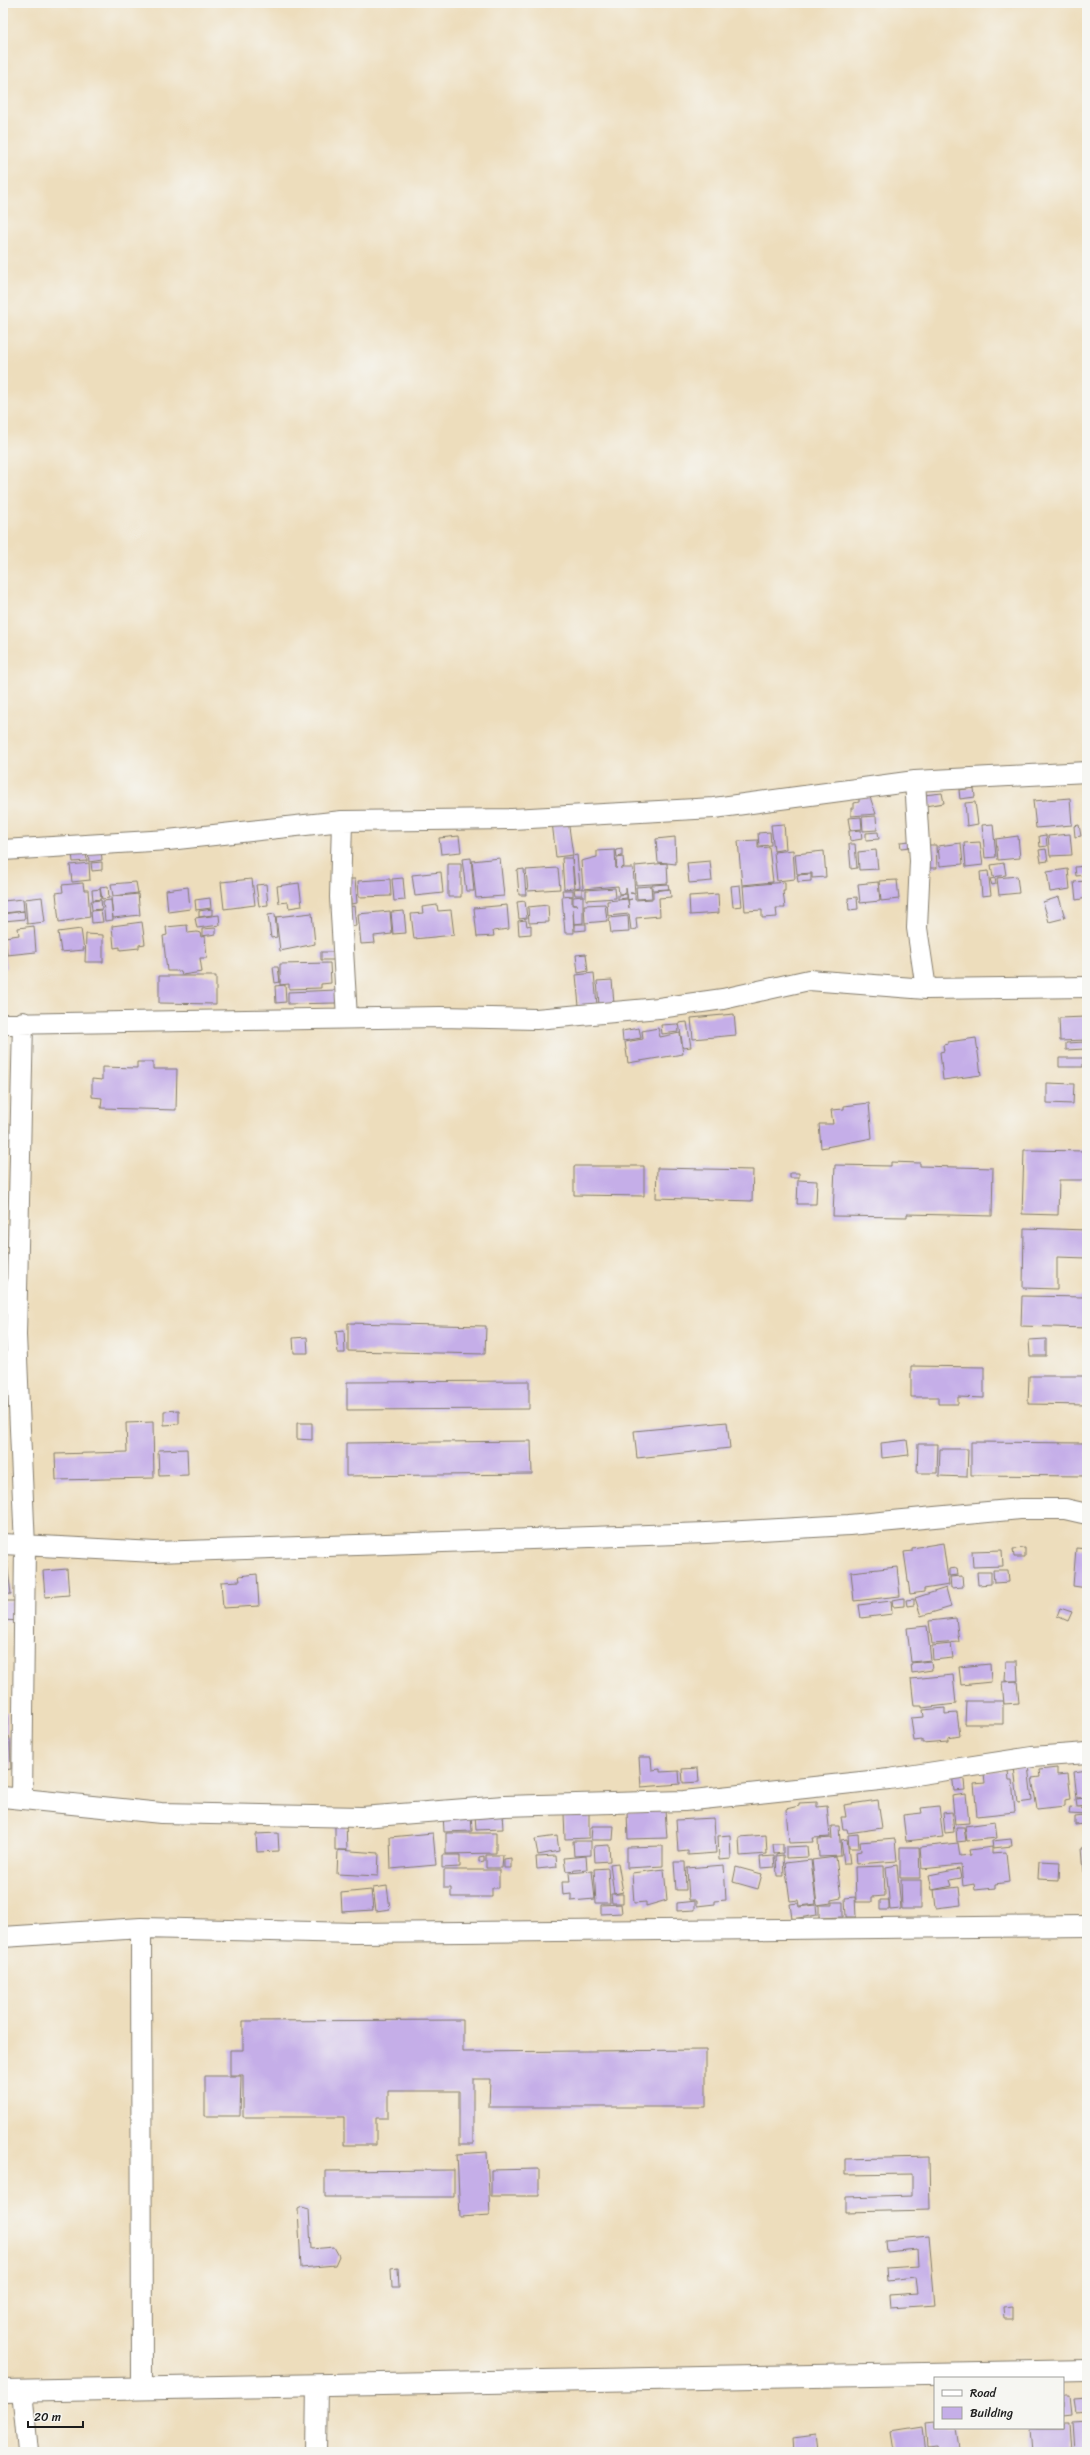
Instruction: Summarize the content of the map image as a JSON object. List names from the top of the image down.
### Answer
{
  "legend": ["Road", "Building"],
  "scale_bar": "20 m"
}
